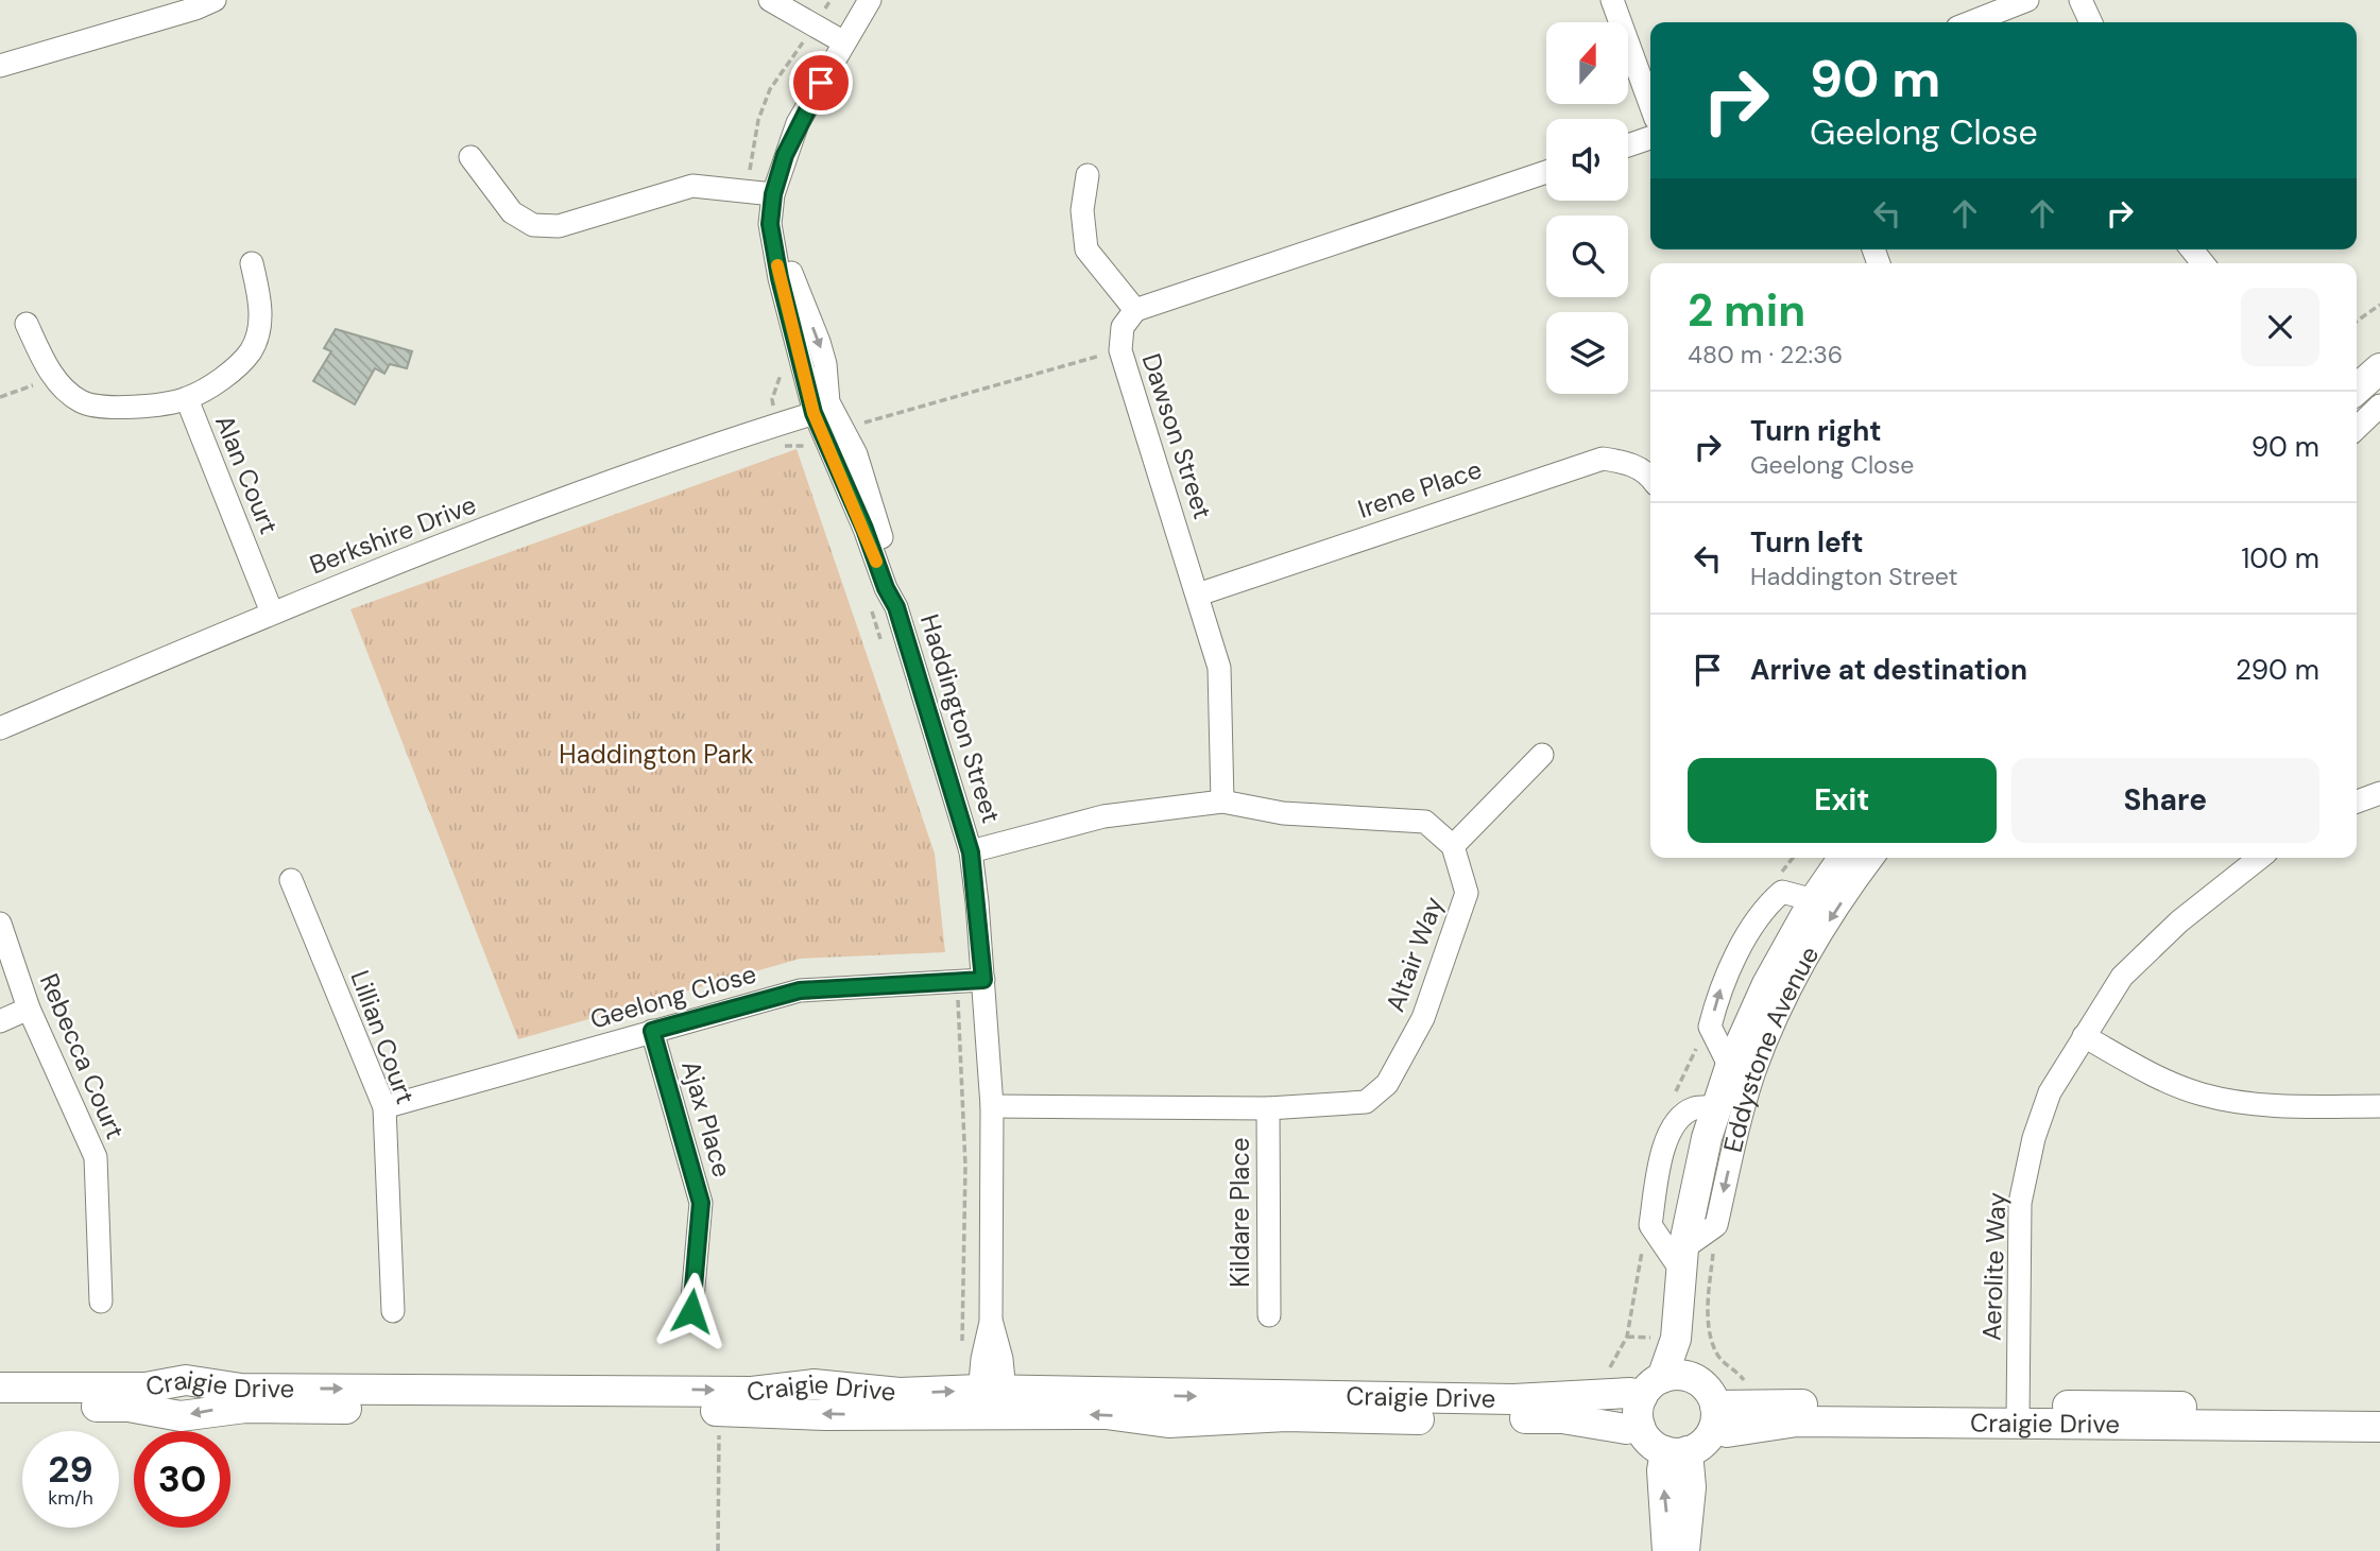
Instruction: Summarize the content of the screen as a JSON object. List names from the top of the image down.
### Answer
{
  "streets": {
    "main road": ["Eddystone Avenue", "Craigie Drive"],
    "street": [
      "Dawson Street",
      "Alan Court",
      "Irene Place",
      "Berkshire Drive",
      "Haddington Street",
      "Altair Way",
      "Geelong Close",
      "Lillian Court",
      "Rebecca Court",
      "Ajax Place",
      "Kildare Place",
      "Aerolite Way"
    ]
  },
  "crossings": [
    ["Dawson Street", "Irene Place"],
    ["Alan Court", "Berkshire Drive"],
    ["Berkshire Drive", "Haddington Street"],
    ["Haddington Street", "Altair Way"],
    ["Haddington Street", "Geelong Close"],
    ["Haddington Street", "Craigie Drive"],
    ["Altair Way", "Kildare Place"],
    ["Geelong Close", "Lillian Court"],
    ["Geelong Close", "Ajax Place"],
    ["Eddystone Avenue", "Craigie Drive"],
    ["Aerolite Way", "Craigie Drive"]
  ],
  "one_way": ["Eddystone Avenue"],
  "parks": ["Haddington Park"],
  "north": "top",
  "page": {
    "turn": ["90 m", "Geelong Close"],
    "heading": ["2 min", "480 m · 22:36"],
    "list": [
      {
        "name": "Turn right",
        "note": "Geelong Close",
        "value": "90 m"
      },
      {
        "name": "Turn left",
        "note": "Haddington Street",
        "value": "100 m"
      },
      {
        "name": "Arrive at destination",
        "value": "290 m"
      }
    ],
    "buttons": ["Exit", "Share"],
    "speed": "29 km/h",
    "limit": "30"
  }
}
